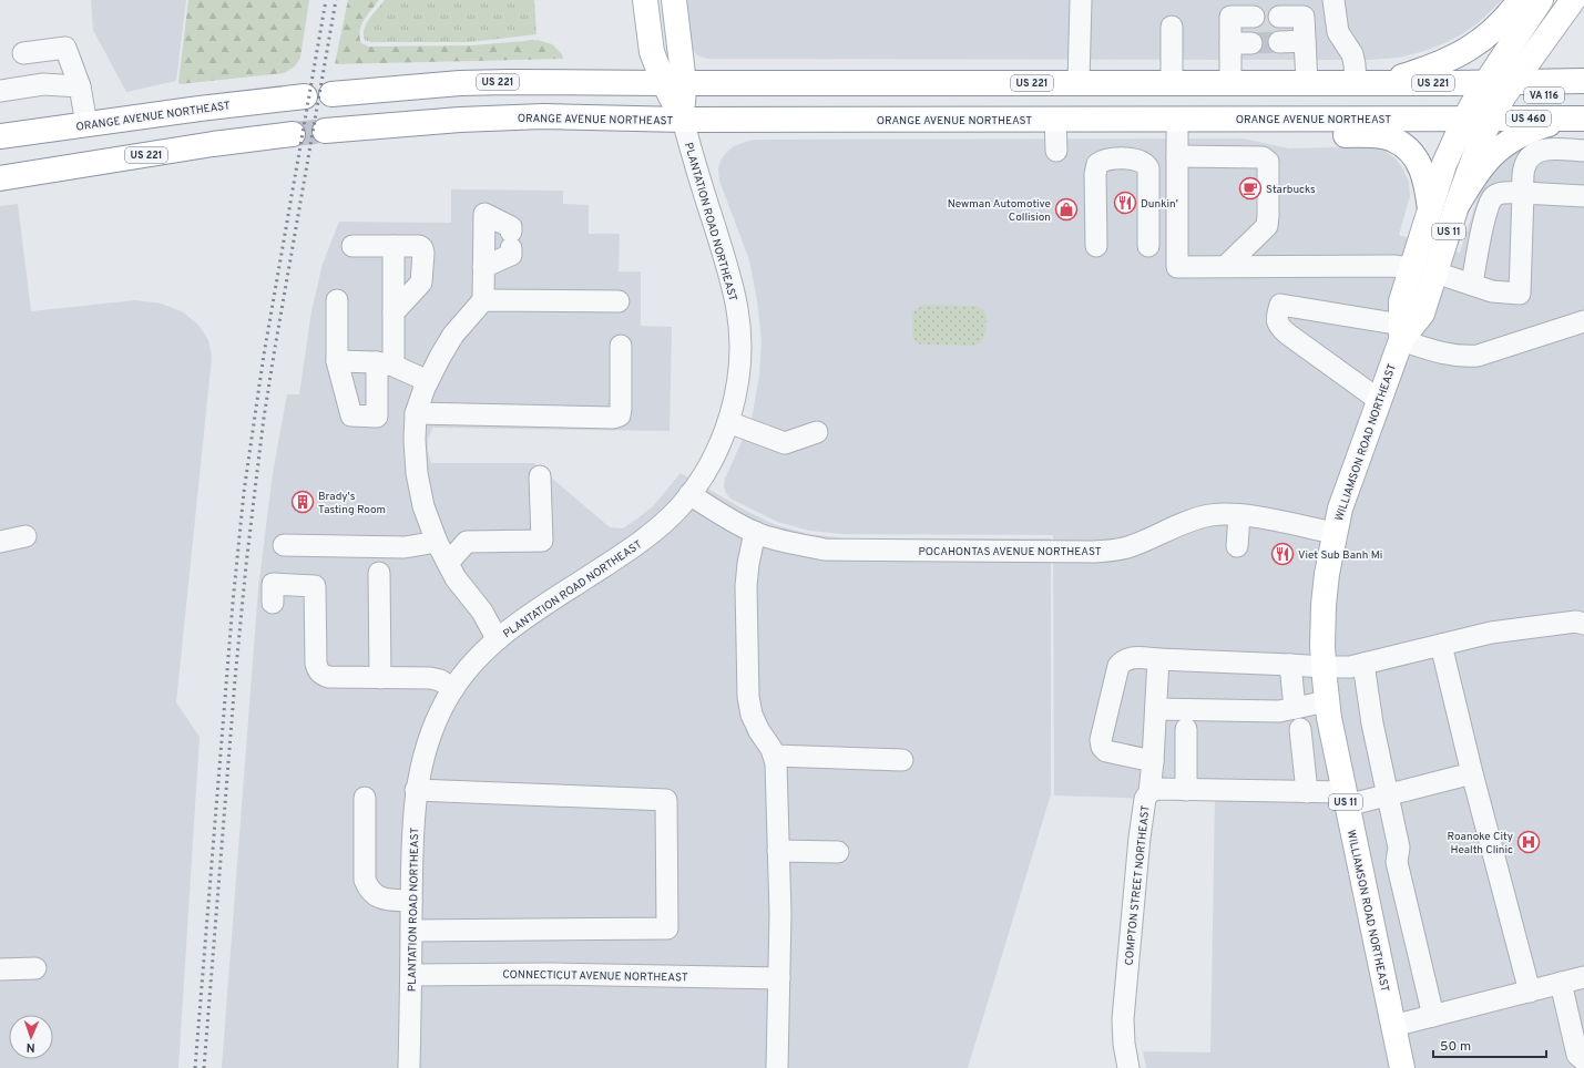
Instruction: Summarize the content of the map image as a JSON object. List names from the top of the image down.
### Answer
{
  "streets": {
    "main road": [
      "US 221",
      "VA 116",
      "ORANGE AVENUE NORTHEAST",
      "US 460",
      "US 11",
      "WILLIAMSON ROAD NORTHEAST"
    ],
    "street": [
      "PLANTATION ROAD NORTHEAST",
      "POCAHONTAS AVENUE NORTHEAST",
      "COMPTON STREET NORTHEAST",
      "CONNECTICUT AVENUE NORTHEAST"
    ]
  },
  "crossings": [
    ["US 221", "VA 116"],
    ["US 221", "WILLIAMSON ROAD NORTHEAST"],
    ["VA 116", "WILLIAMSON ROAD NORTHEAST"],
    ["ORANGE AVENUE NORTHEAST", "PLANTATION ROAD NORTHEAST"],
    ["ORANGE AVENUE NORTHEAST", "WILLIAMSON ROAD NORTHEAST"],
    ["PLANTATION ROAD NORTHEAST", "POCAHONTAS AVENUE NORTHEAST"],
    ["PLANTATION ROAD NORTHEAST", "CONNECTICUT AVENUE NORTHEAST"],
    ["WILLIAMSON ROAD NORTHEAST", "POCAHONTAS AVENUE NORTHEAST"],
    ["WILLIAMSON ROAD NORTHEAST", "COMPTON STREET NORTHEAST"]
  ],
  "places": {
    "cafe": ["Starbucks"],
    "restaurant": ["Dunkin'", "Viet Sub Banh Mi"],
    "shop": ["Newman Automotive Collision"],
    "building": ["Brady's Tasting Room"],
    "hospital": ["Roanoke City Health Clinic"]
  },
  "scale_bar": "50 m",
  "north": "bottom"
}
